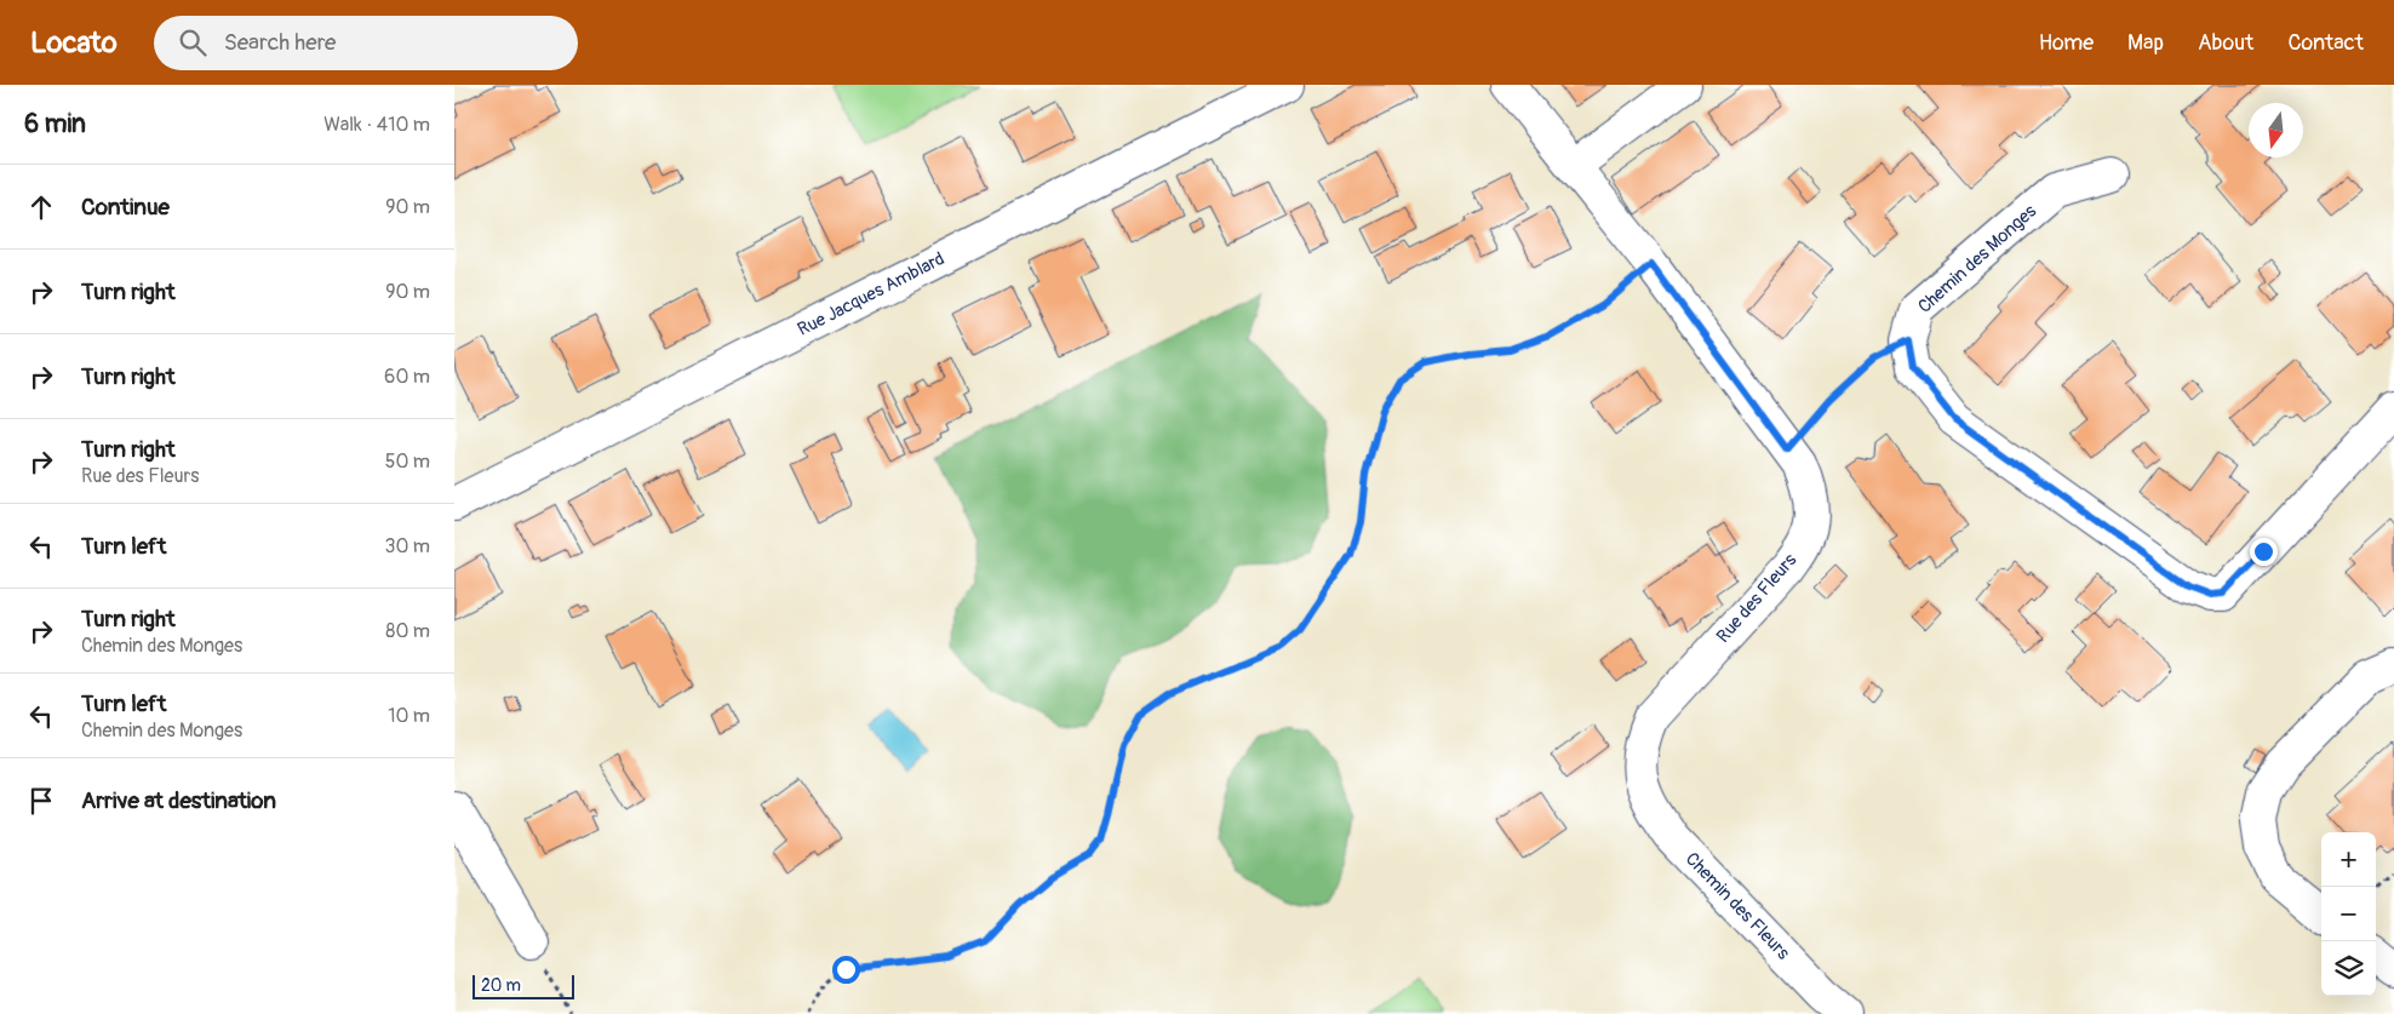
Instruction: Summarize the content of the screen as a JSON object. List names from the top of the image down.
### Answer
{
  "streets": {
    "street": [
      "Chemin des Monges",
      "Rue Jacques Amblard",
      "Rue des Fleurs",
      "Chemin des Fleurs"
    ]
  },
  "crossings": [
    ["Rue des Fleurs", "Chemin des Fleurs"]
  ],
  "scale_bar": "20 m",
  "north": "bottom",
  "page": {
    "header": "Locato",
    "search": "Search here",
    "nav": [
      "Home",
      "Map",
      "About",
      "Contact"
    ],
    "heading": ["6 min", "Walk · 410 m"],
    "list": [
      ["Continue", "90 m"],
      ["Turn right", "90 m"],
      ["Turn right", "60 m"],
      ["Turn right", "Rue des Fleurs", "50 m"],
      ["Turn left", "30 m"],
      ["Turn right", "Chemin des Monges", "80 m"],
      ["Turn left", "Chemin des Monges", "10 m"],
      "Arrive at destination"
    ],
    "map_buttons": ["+", "−"],
    "scale": "20 m"
  }
}
